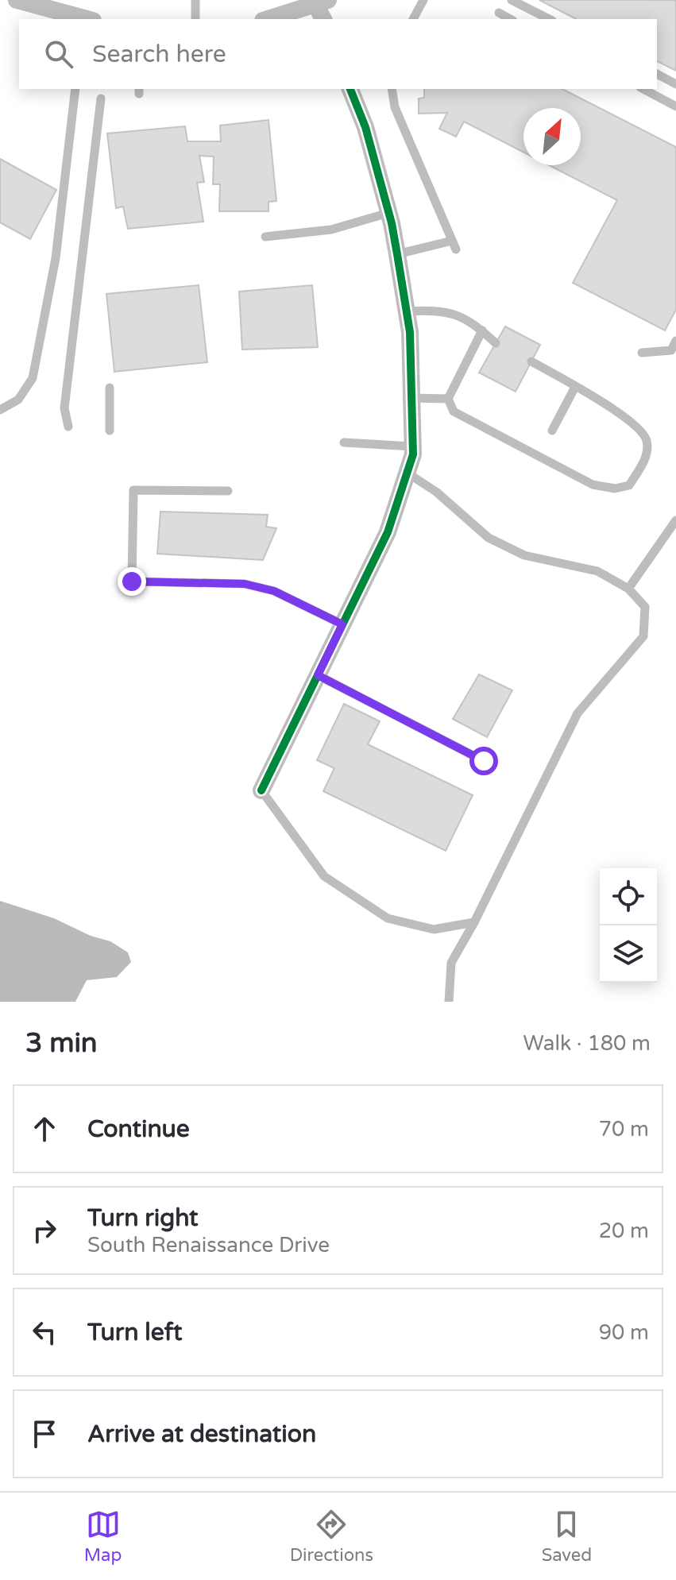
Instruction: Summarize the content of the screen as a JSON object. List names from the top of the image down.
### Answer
{
  "north": "top right",
  "page": {
    "search": "Search here",
    "heading": ["3 min", "Walk · 180 m"],
    "list": [
      ["Continue", "70 m"],
      ["Turn right", "South Renaissance Drive", "20 m"],
      ["Turn left", "90 m"],
      "Arrive at destination"
    ],
    "nav": ["Map", "Directions", "Saved"]
  }
}
